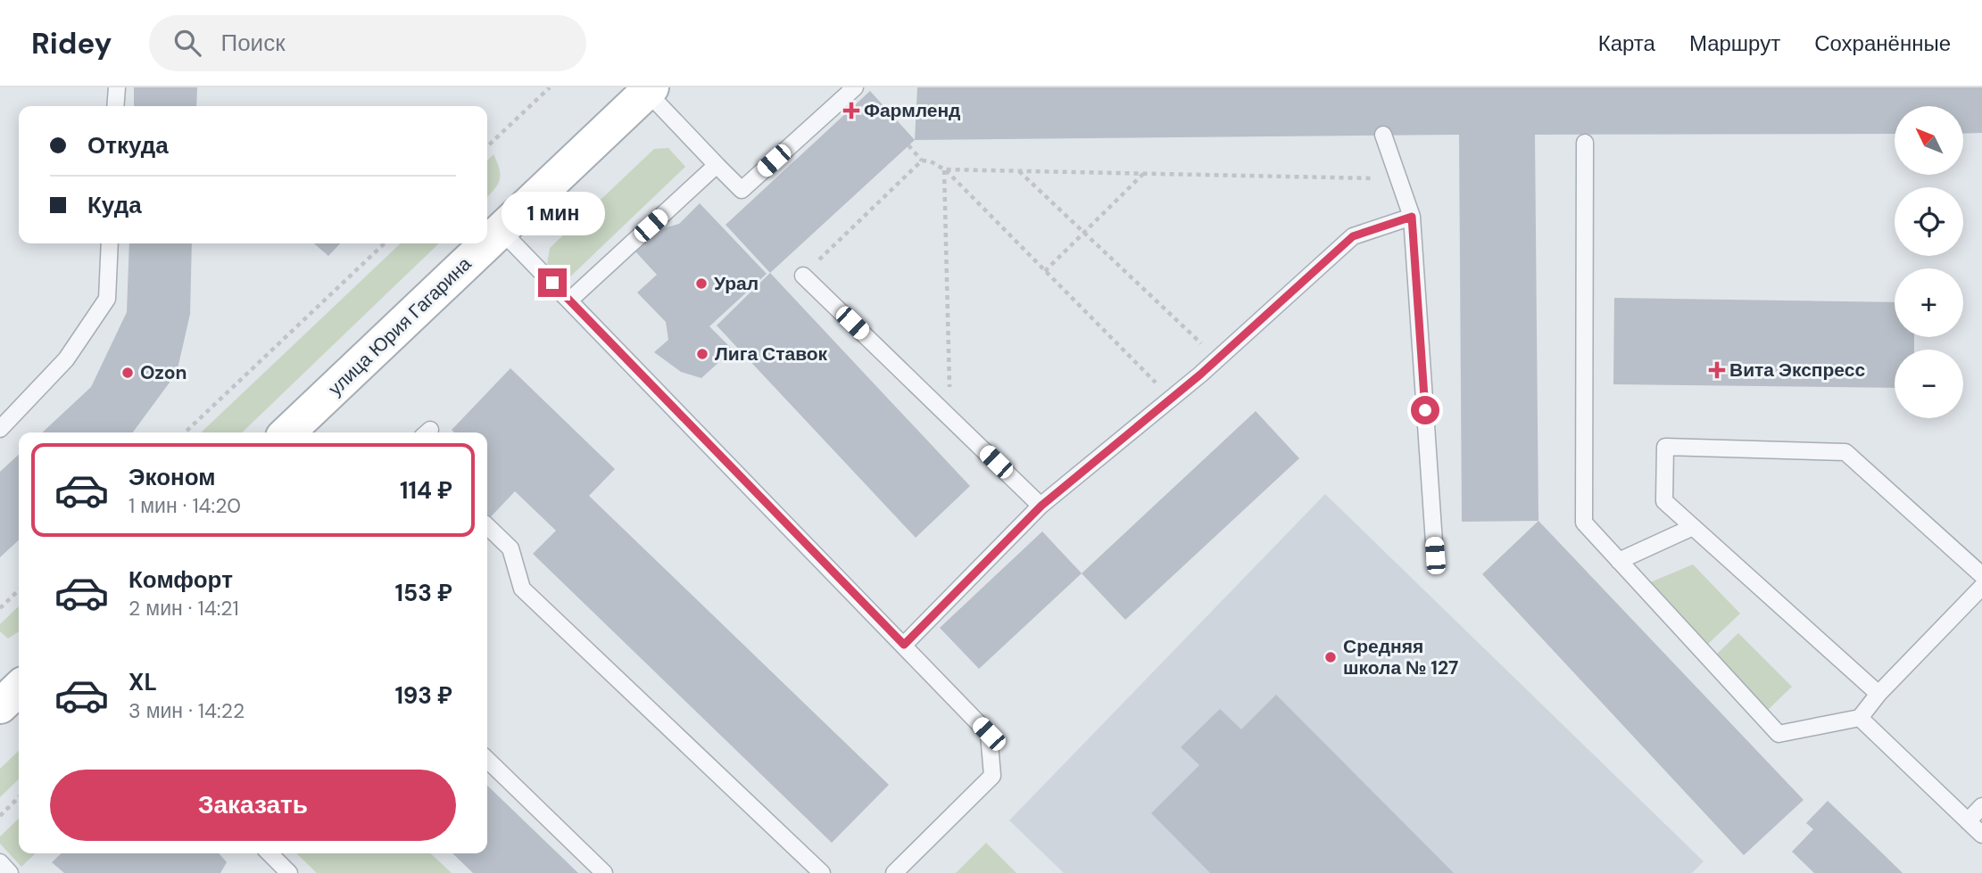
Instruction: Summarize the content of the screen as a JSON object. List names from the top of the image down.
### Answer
{
  "streets": {
    "main road": ["улица Юрия Гагарина"]
  },
  "places": {
    "health": ["Фармленд", "Вита Экспресс"],
    "other": [
      "Урал",
      "Лига Ставок",
      "Ozon",
      "Средняя школа № 127"
    ]
  },
  "north": "top left",
  "page": {
    "header": "Ridey",
    "search": "Поиск",
    "nav": ["Карта", "Маршрут", "Сохранённые"],
    "map_buttons": ["+", "−"],
    "banner": ["Откуда", "Куда"],
    "bubble": "1 мин",
    "list": [
      {
        "name": "Эконом",
        "note": "1 мин · 14:20",
        "value": "114 ₽"
      },
      {
        "name": "Комфорт",
        "note": "2 мин · 14:21",
        "value": "153 ₽"
      },
      {
        "name": "XL",
        "note": "3 мин · 14:22",
        "value": "193 ₽"
      }
    ],
    "buttons": "Заказать"
  }
}
